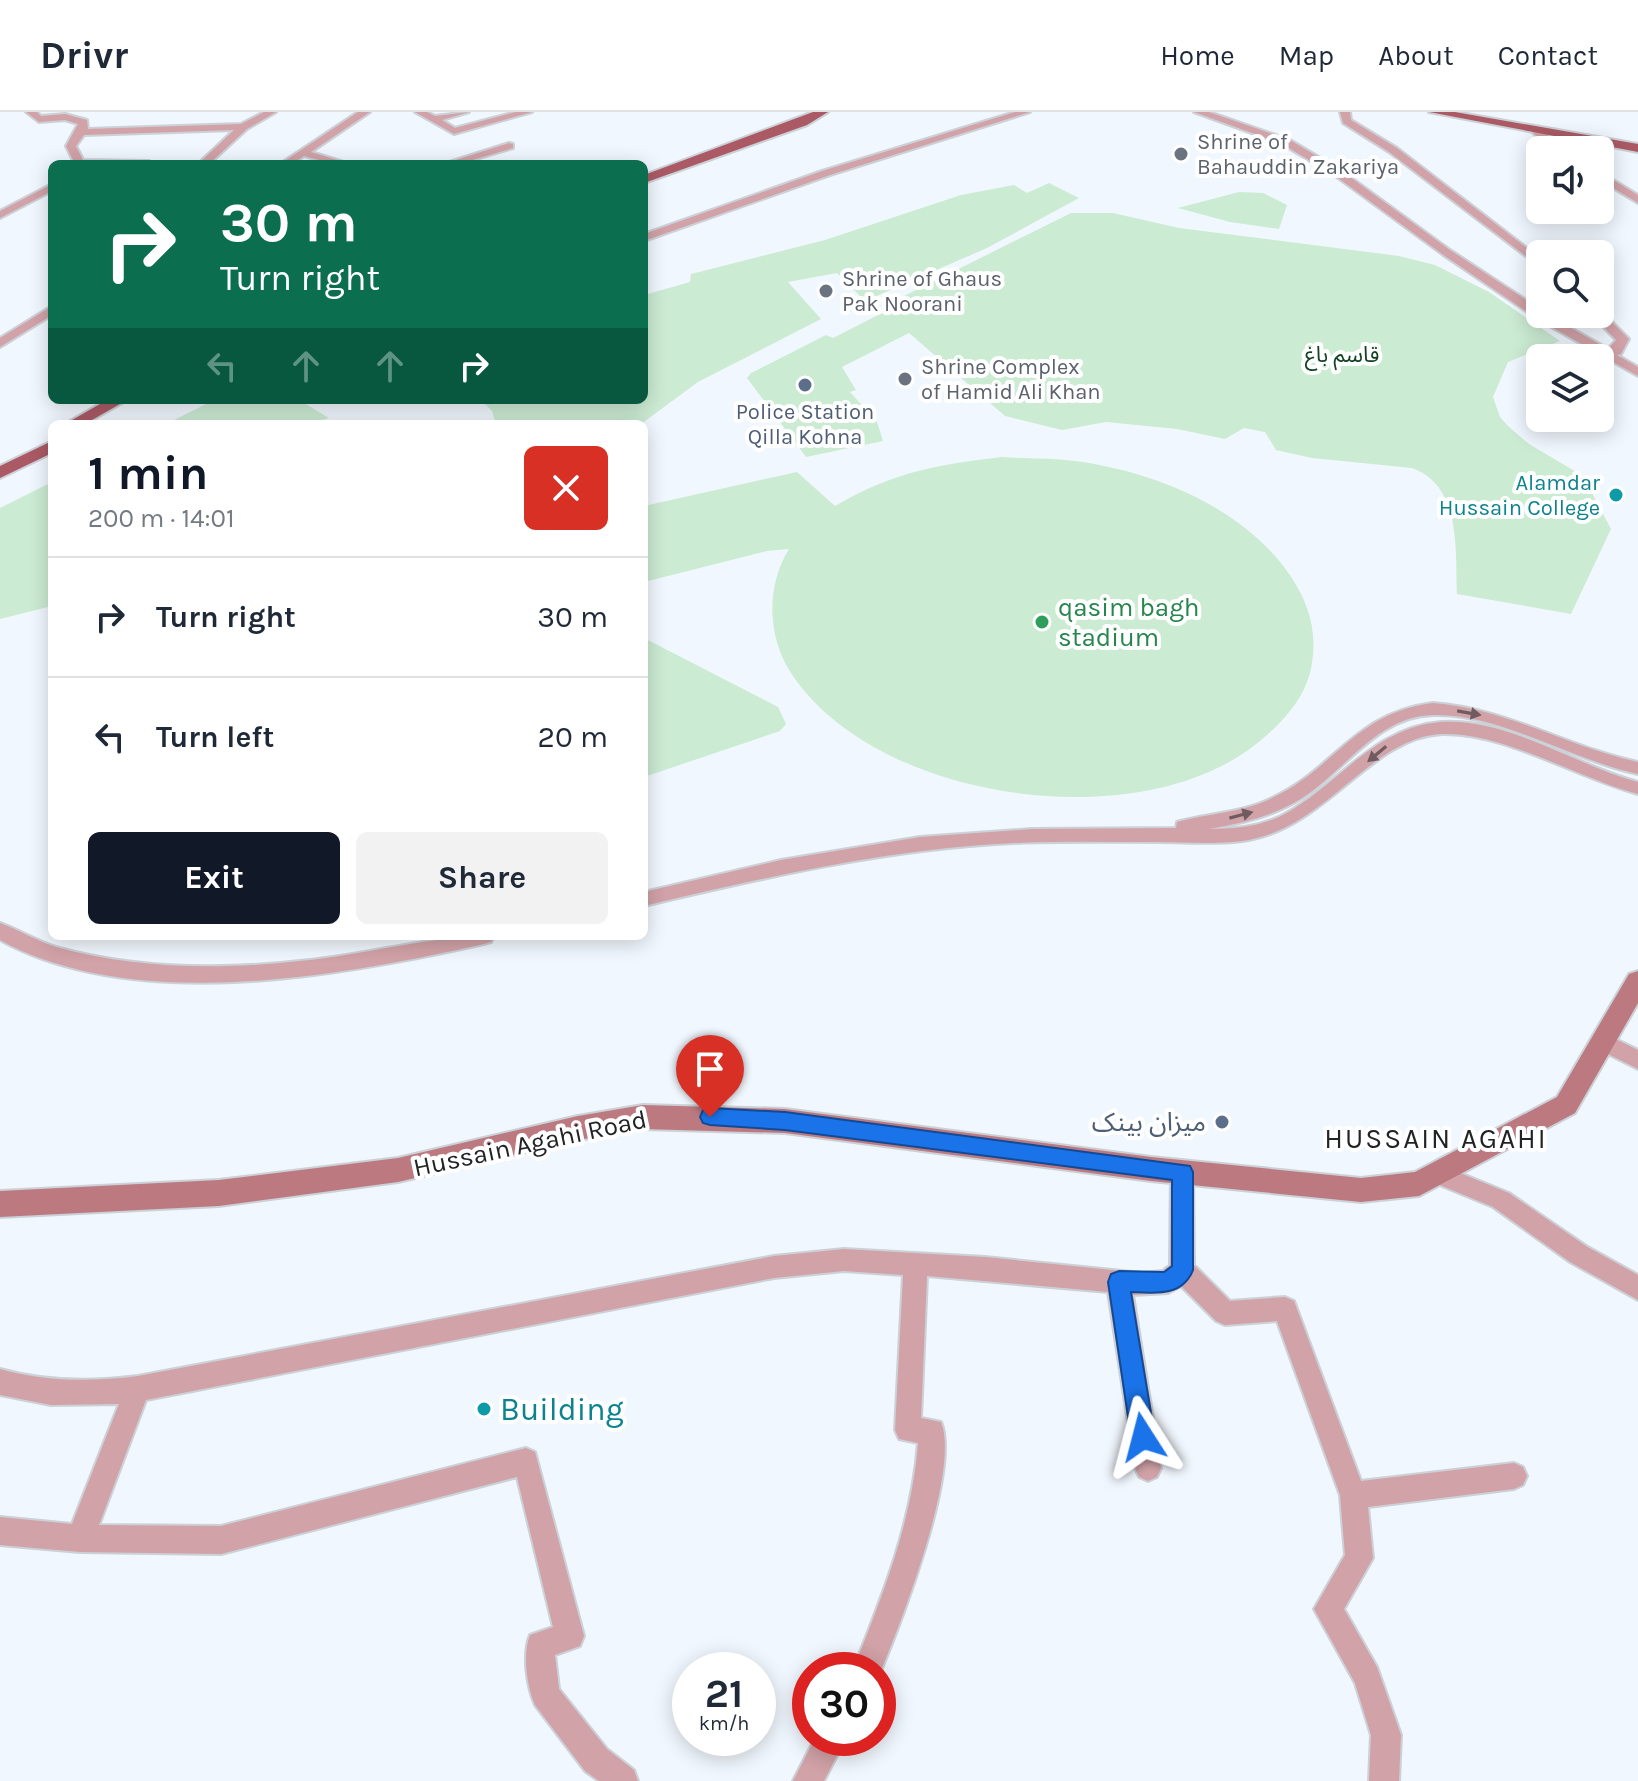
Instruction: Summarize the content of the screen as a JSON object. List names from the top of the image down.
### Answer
{
  "streets": {
    "main road": ["Hussain Agahi Road"]
  },
  "districts": ["HUSSAIN AGAHI"],
  "parks": ["قاسم باغ"],
  "places": [
    "Shrine of Bahauddin Zakariya",
    "Shrine of Ghaus Pak Noorani",
    "Shrine Complex of Hamid Ali Khan",
    "Police Station Qilla Kohna",
    "Alamdar Hussain College",
    "qasim bagh stadium",
    "میزان بینک",
    "Building"
  ],
  "page": {
    "header": "Drivr",
    "nav": [
      "Home",
      "Map",
      "About",
      "Contact"
    ],
    "turn": ["30 m", "Turn right"],
    "heading": ["1 min", "200 m · 14:01"],
    "list": [
      {
        "name": "Turn right",
        "value": "30 m"
      },
      {
        "name": "Turn left",
        "value": "20 m"
      }
    ],
    "buttons": ["Exit", "Share"],
    "speed": "21 km/h",
    "limit": "30"
  }
}
